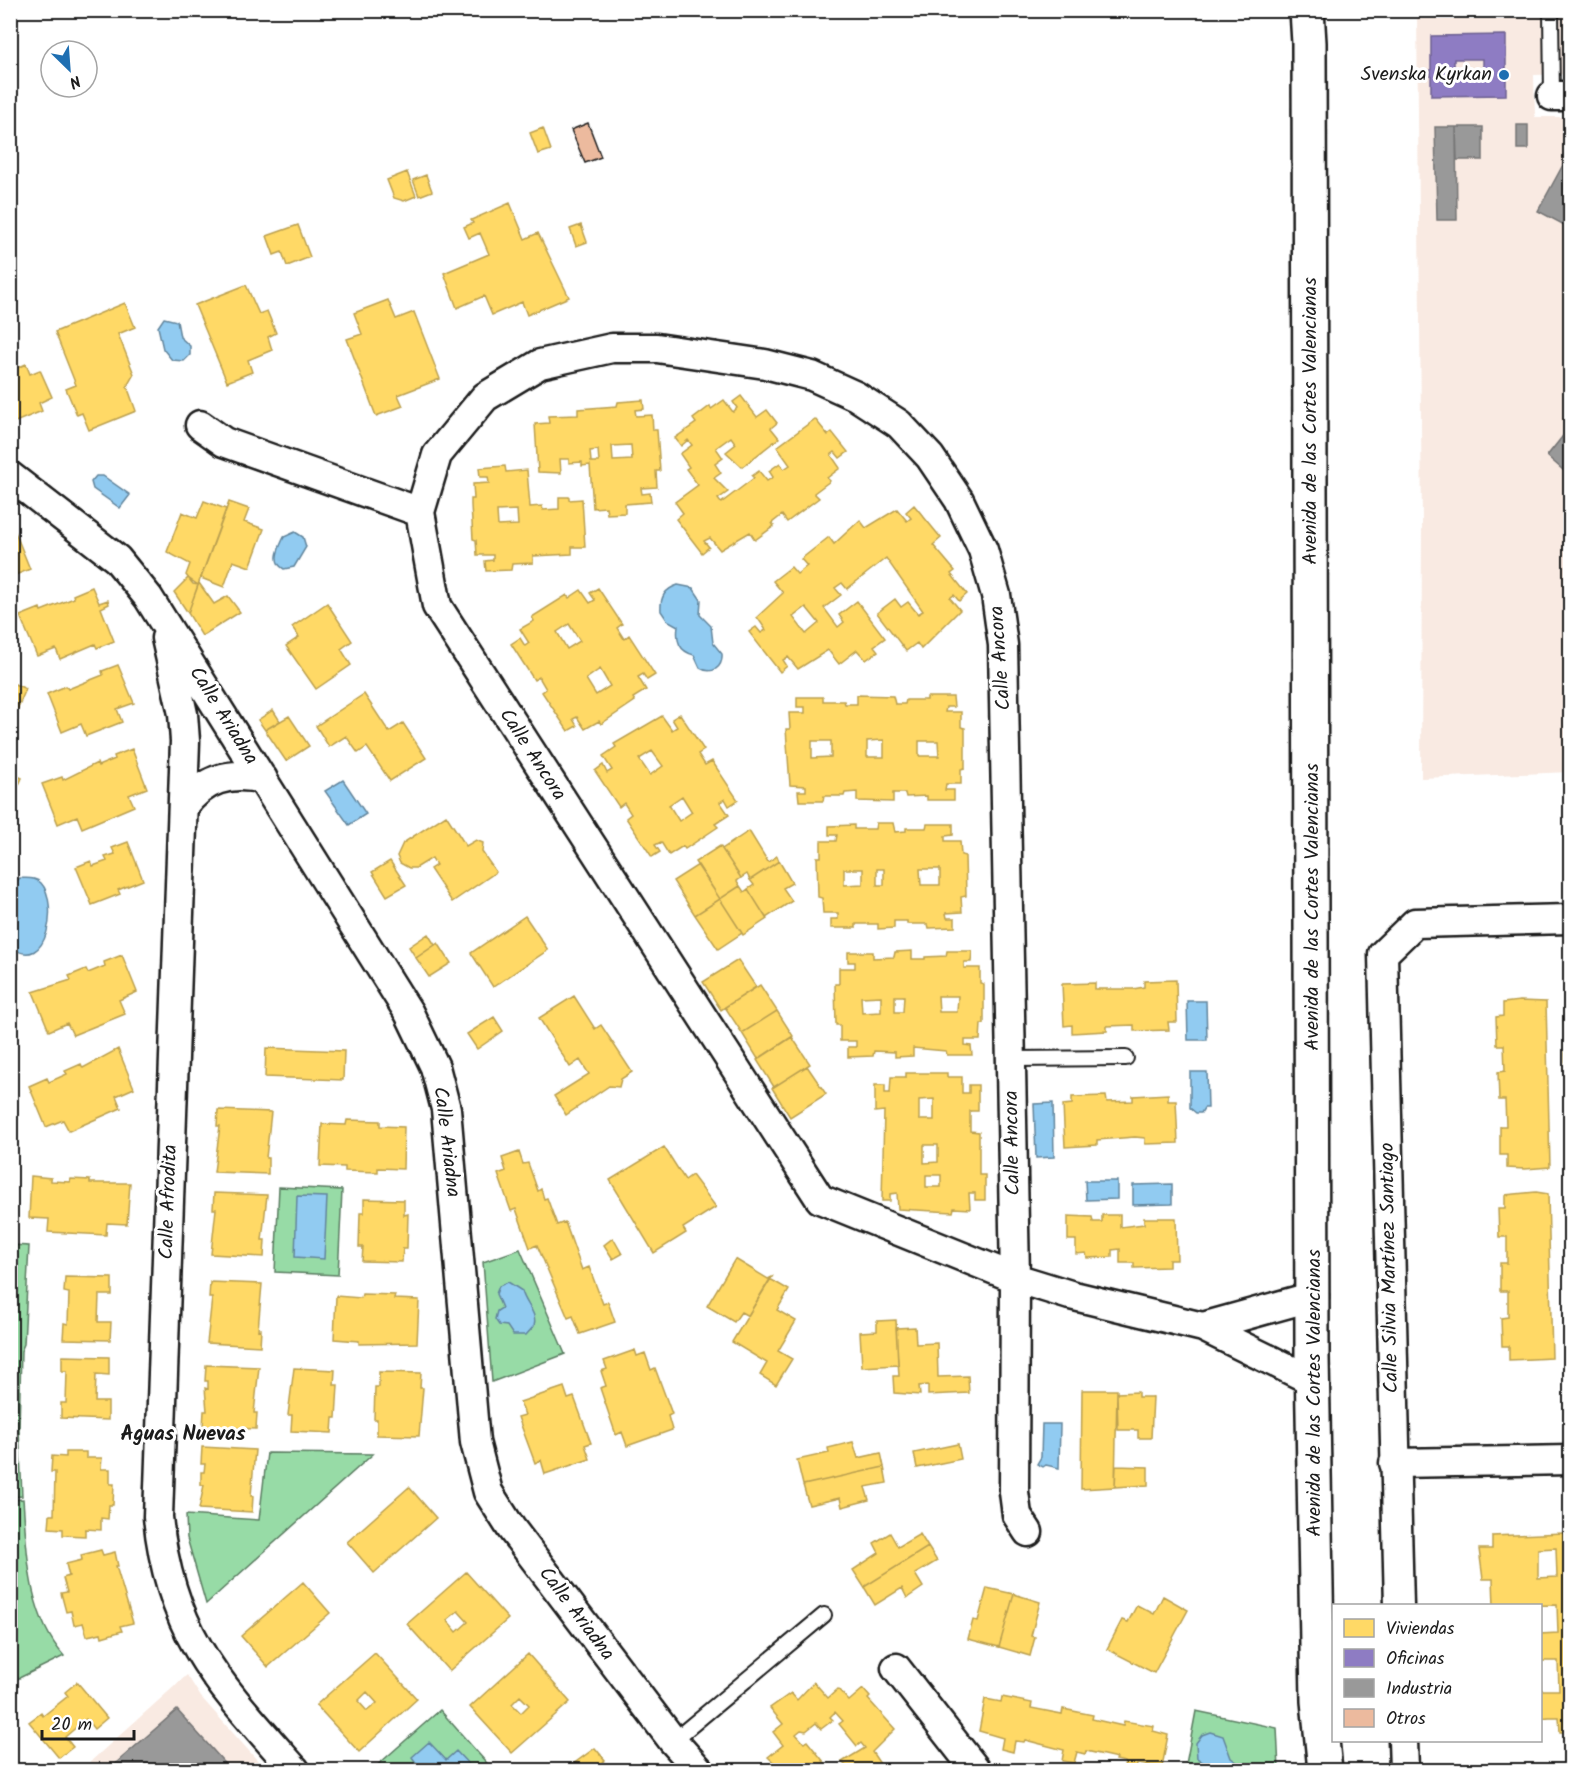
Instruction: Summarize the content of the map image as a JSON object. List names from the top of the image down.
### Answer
{
  "streets": {
    "main road": ["Avenida de las Cortes Valencianas"],
    "street": [
      "Calle Ancora",
      "Calle Ariadna",
      "Calle Afrodita",
      "Calle Silvia Martínez Santiago"
    ]
  },
  "crossings": [
    ["Avenida de las Cortes Valencianas", "Calle Ancora"],
    ["Calle Ariadna", "Calle Afrodita"]
  ],
  "districts": ["Aguas Nuevas"],
  "places": ["Svenska Kyrkan"],
  "legend": [
    "Viviendas",
    "Oficinas",
    "Industria",
    "Otros"
  ],
  "scale_bar": "20 m",
  "north": "bottom right"
}
